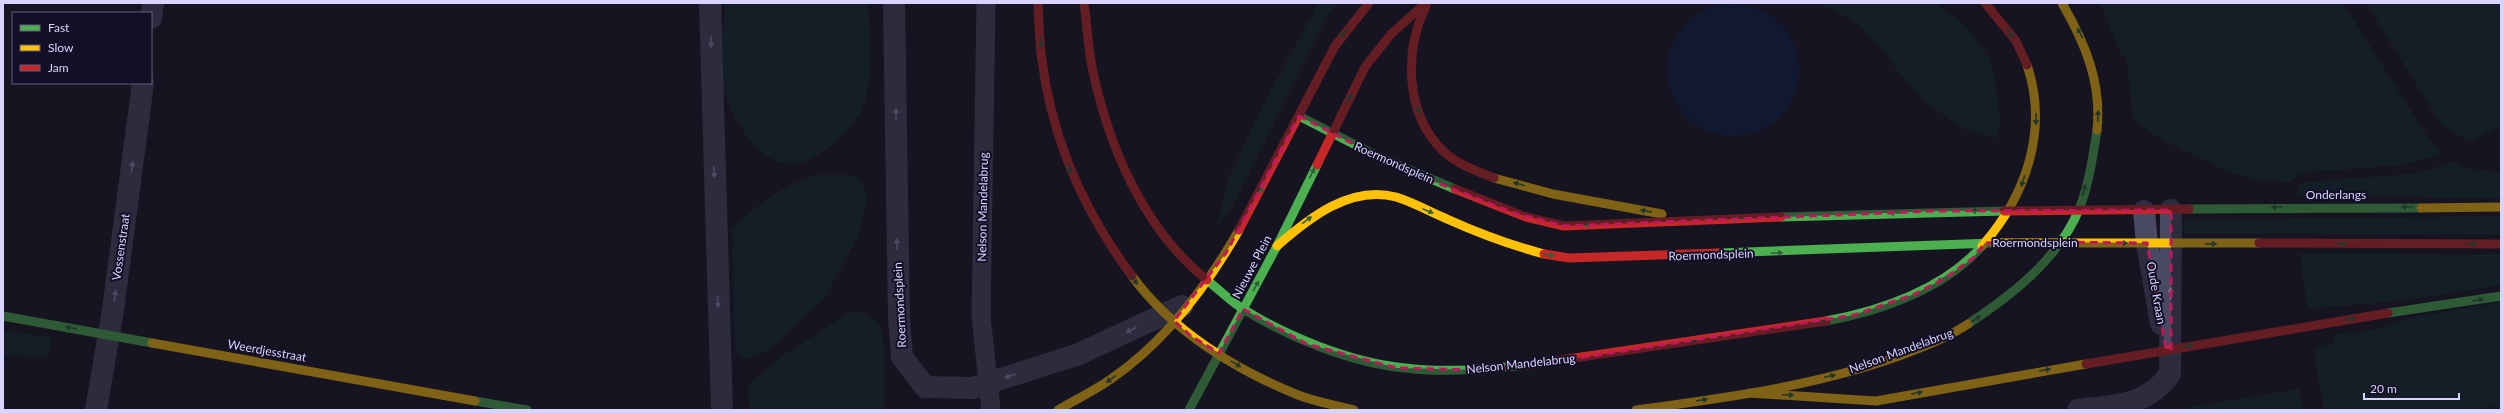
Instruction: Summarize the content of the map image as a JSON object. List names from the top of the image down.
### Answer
{
  "streets": {
    "main road": [
      "Roermondsplein",
      "Onderlangs",
      "Nelson Mandelabrug",
      "Nieuwe Plein",
      "Weerdjesstraat"
    ],
    "street": ["Vossenstraat", "Oude Kraan"]
  },
  "crossings": [
    ["Roermondsplein", "Onderlangs"],
    ["Roermondsplein", "Nieuwe Plein"],
    ["Roermondsplein", "Oude Kraan"],
    ["Onderlangs", "Oude Kraan"],
    ["Vossenstraat", "Weerdjesstraat"]
  ],
  "one_way": ["Vossenstraat"],
  "legend": ["Fast", "Slow", "Jam"],
  "scale_bar": "20 m"
}
